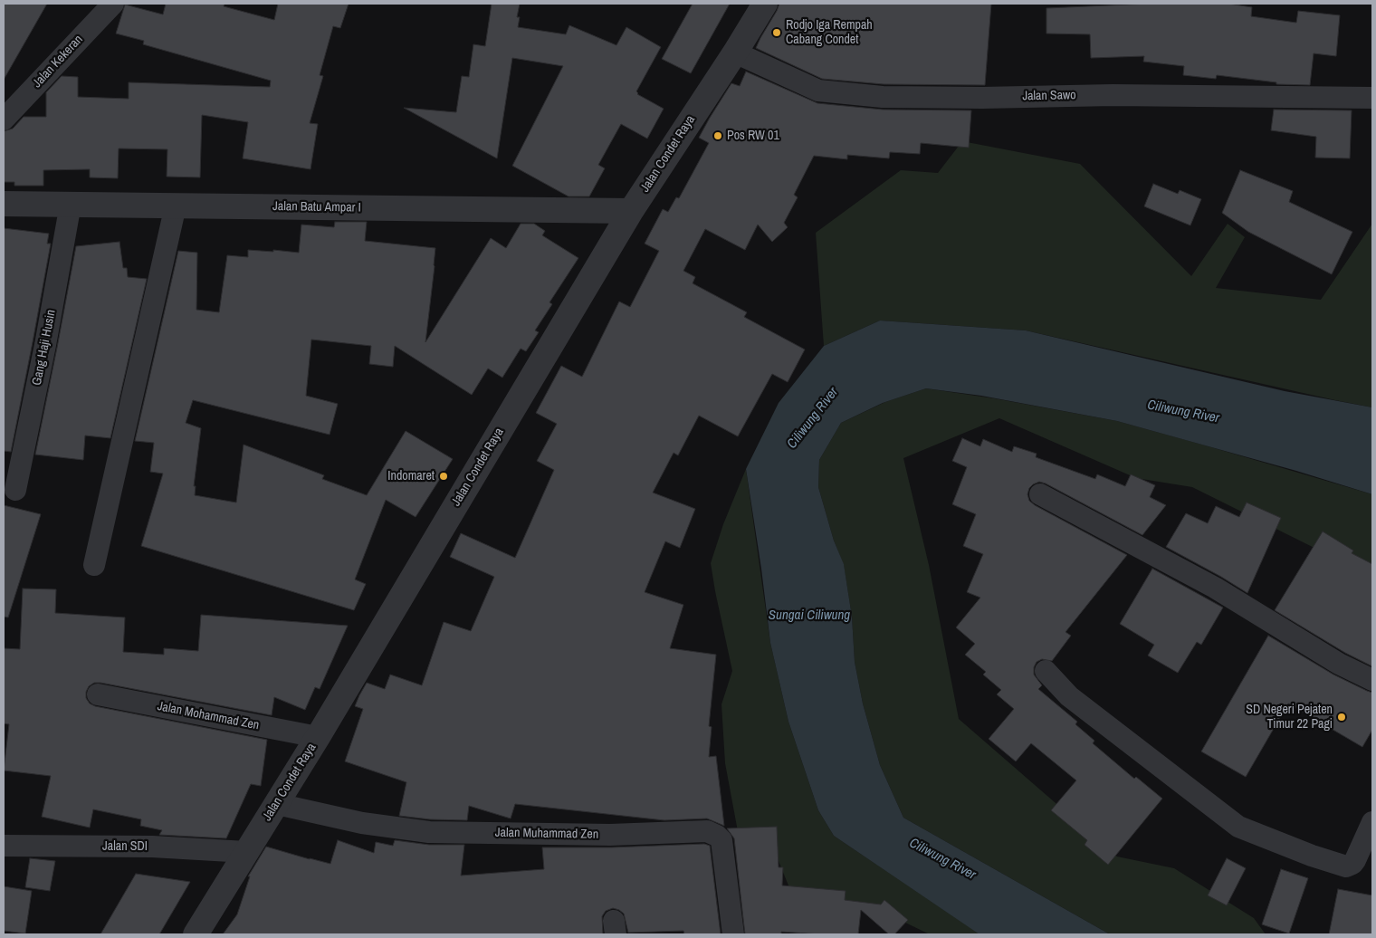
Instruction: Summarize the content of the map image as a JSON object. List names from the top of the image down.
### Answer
{
  "streets": {
    "street": [
      "Jalan Kekeran",
      "Jalan Sawo",
      "Jalan Condet Raya",
      "Jalan Batu Ampar I",
      "Gang Haji Husin",
      "Jalan Mohammad Zen",
      "Jalan Muhammad Zen",
      "Jalan SDI"
    ]
  },
  "crossings": [
    ["Jalan Sawo", "Jalan Condet Raya"],
    ["Jalan Condet Raya", "Jalan Batu Ampar I"],
    ["Jalan Condet Raya", "Jalan Mohammad Zen"],
    ["Jalan Condet Raya", "Jalan Muhammad Zen"],
    ["Jalan Condet Raya", "Jalan SDI"],
    ["Jalan Batu Ampar I", "Gang Haji Husin"]
  ],
  "water": ["Ciliwung River", "Sungai Ciliwung"],
  "places": [
    "Rodjo Iga Rempah Cabang Condet",
    "Pos RW 01",
    "Indomaret",
    "SD Negeri Pejaten Timur 22 Pagi"
  ]
}
